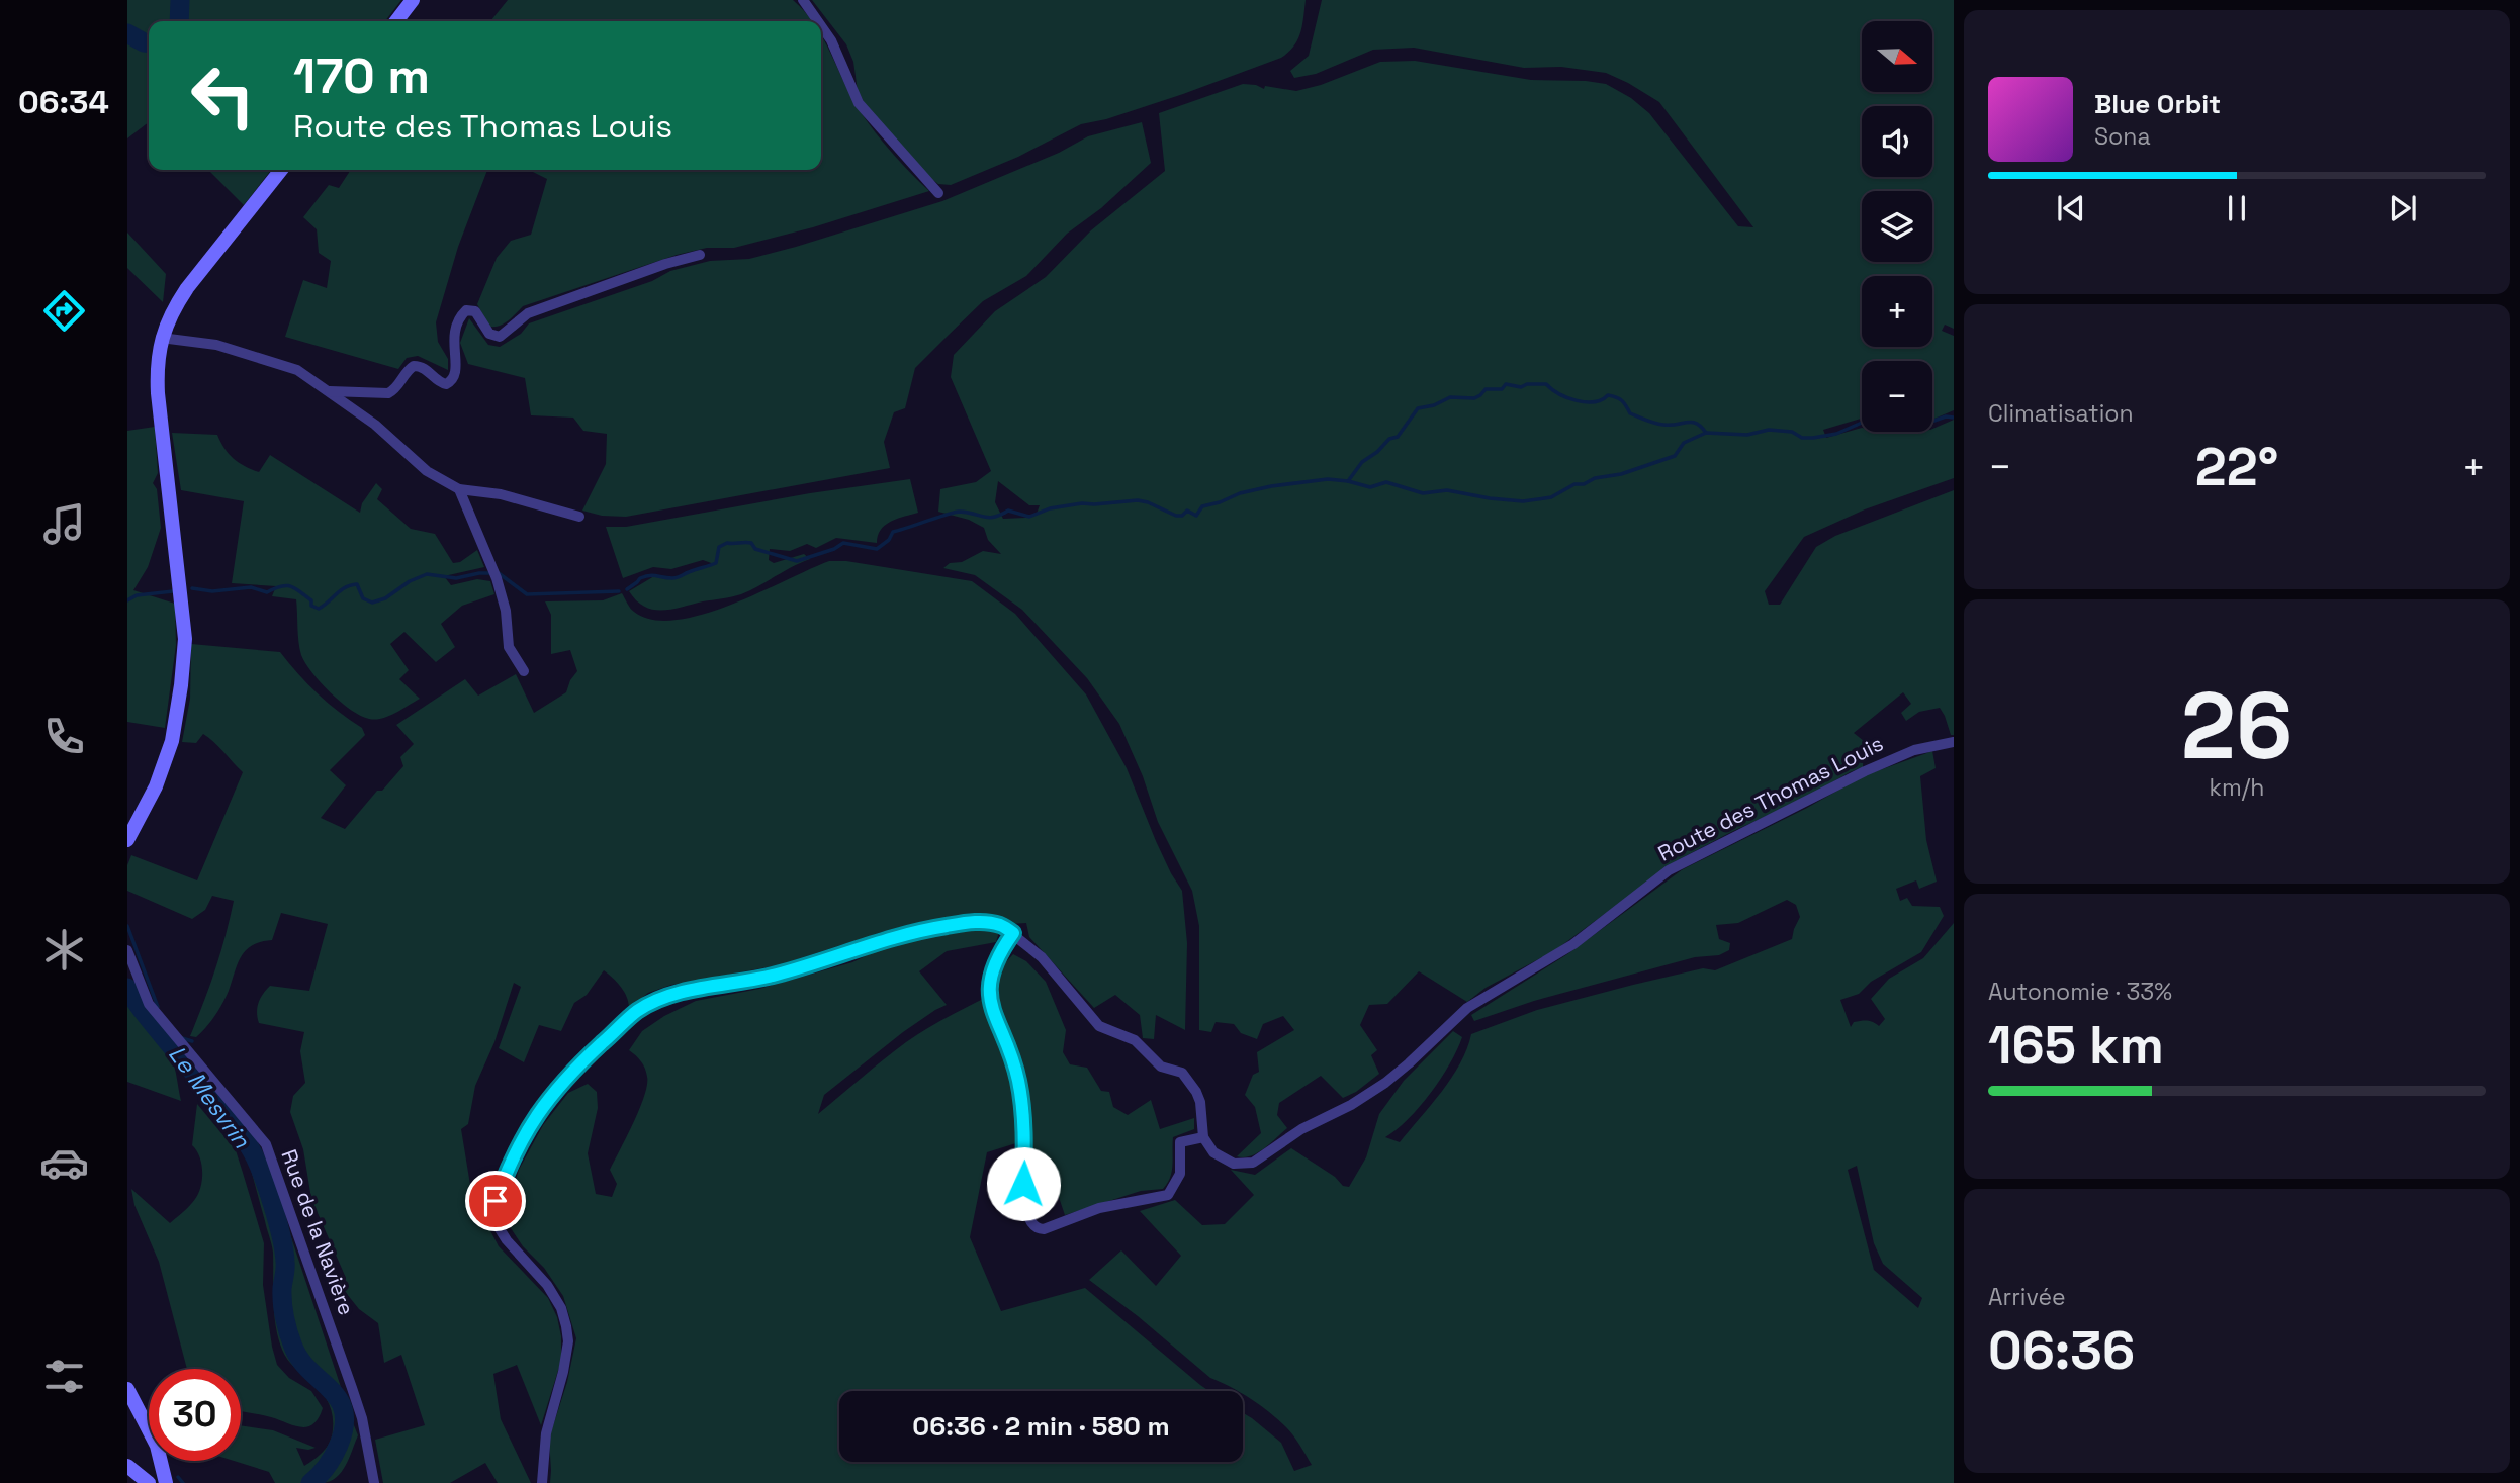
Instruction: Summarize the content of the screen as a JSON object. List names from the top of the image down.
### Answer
{
  "streets": {
    "street": ["Route des Thomas Louis", "Rue de la Navière"]
  },
  "water": ["Le Mesvrin"],
  "north": "right",
  "page": {
    "tabs": "06:34",
    "map_buttons": ["+", "−"],
    "turn": ["170 m", "Route des Thomas Louis"],
    "song": ["Blue Orbit", "Sona"],
    "tile": [
      "Climatisation",
      ["26", "km/h"],
      ["Autonomie · 33%", "165 km"],
      ["Arrivée", "06:36"]
    ],
    "heat": ["−", "22°", "+"],
    "limit": "30",
    "trip": "06:36 · 2 min · 580 m"
  }
}
